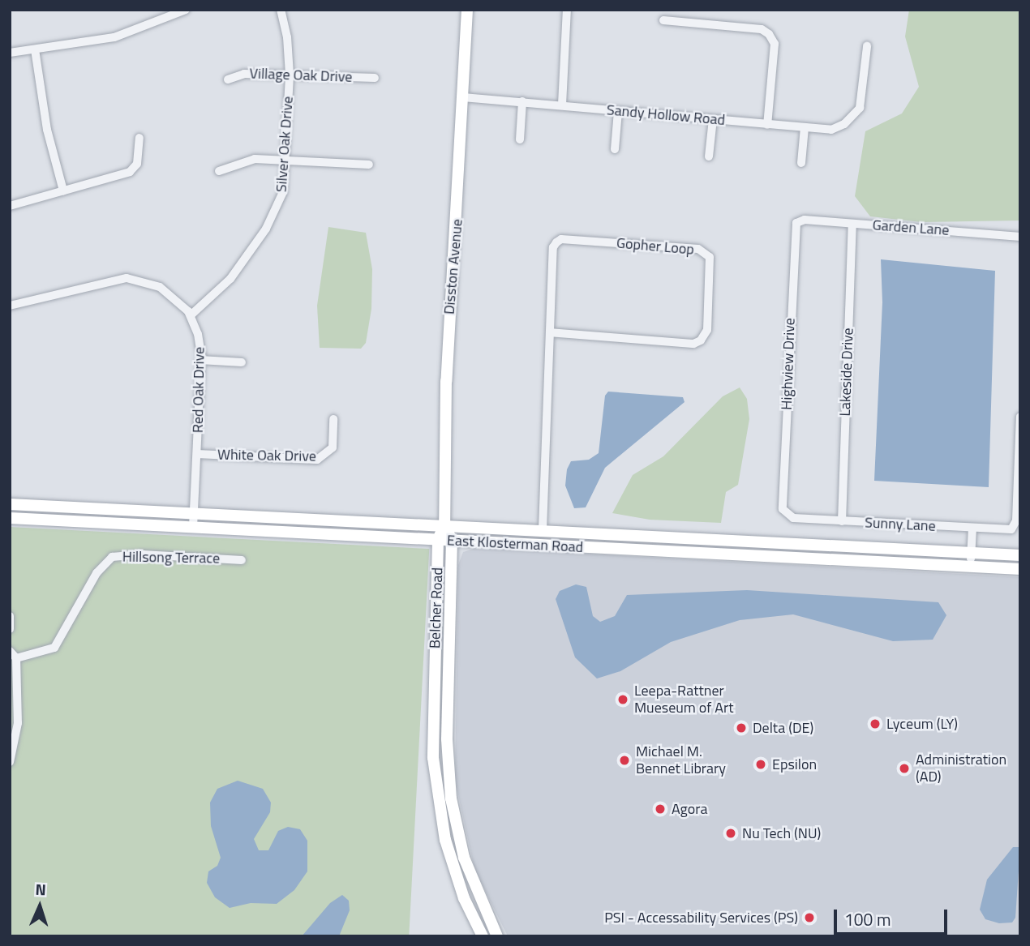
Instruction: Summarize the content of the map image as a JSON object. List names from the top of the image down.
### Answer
{
  "streets": {
    "main road": ["Disston Avenue", "East Klosterman Road", "Belcher Road"],
    "street": [
      "Village Oak Drive",
      "Sandy Hollow Road",
      "Silver Oak Drive",
      "Garden Lane",
      "Gopher Loop",
      "Highview Drive",
      "Lakeside Drive",
      "Red Oak Drive",
      "White Oak Drive",
      "Sunny Lane",
      "Hillsong Terrace"
    ]
  },
  "crossings": [
    ["Village Oak Drive", "Silver Oak Drive"],
    ["Sandy Hollow Road", "Disston Avenue"],
    ["Silver Oak Drive", "Red Oak Drive"],
    ["Garden Lane", "Highview Drive"],
    ["Garden Lane", "Lakeside Drive"],
    ["Gopher Loop", "East Klosterman Road"],
    ["Disston Avenue", "East Klosterman Road"],
    ["Disston Avenue", "Belcher Road"],
    ["Highview Drive", "Sunny Lane"],
    ["Lakeside Drive", "Sunny Lane"],
    ["Red Oak Drive", "White Oak Drive"],
    ["Red Oak Drive", "East Klosterman Road"],
    ["East Klosterman Road", "Belcher Road"]
  ],
  "places": [
    "Leepa-Rattner Mueseum of Art",
    "Lyceum (LY)",
    "Delta (DE)",
    "Michael M. Bennet Library",
    "Epsilon",
    "Administration (AD)",
    "Agora",
    "Nu Tech (NU)",
    "PSI - Accessability Services (PS)"
  ],
  "scale_bar": "100 m",
  "north": "top"
}
